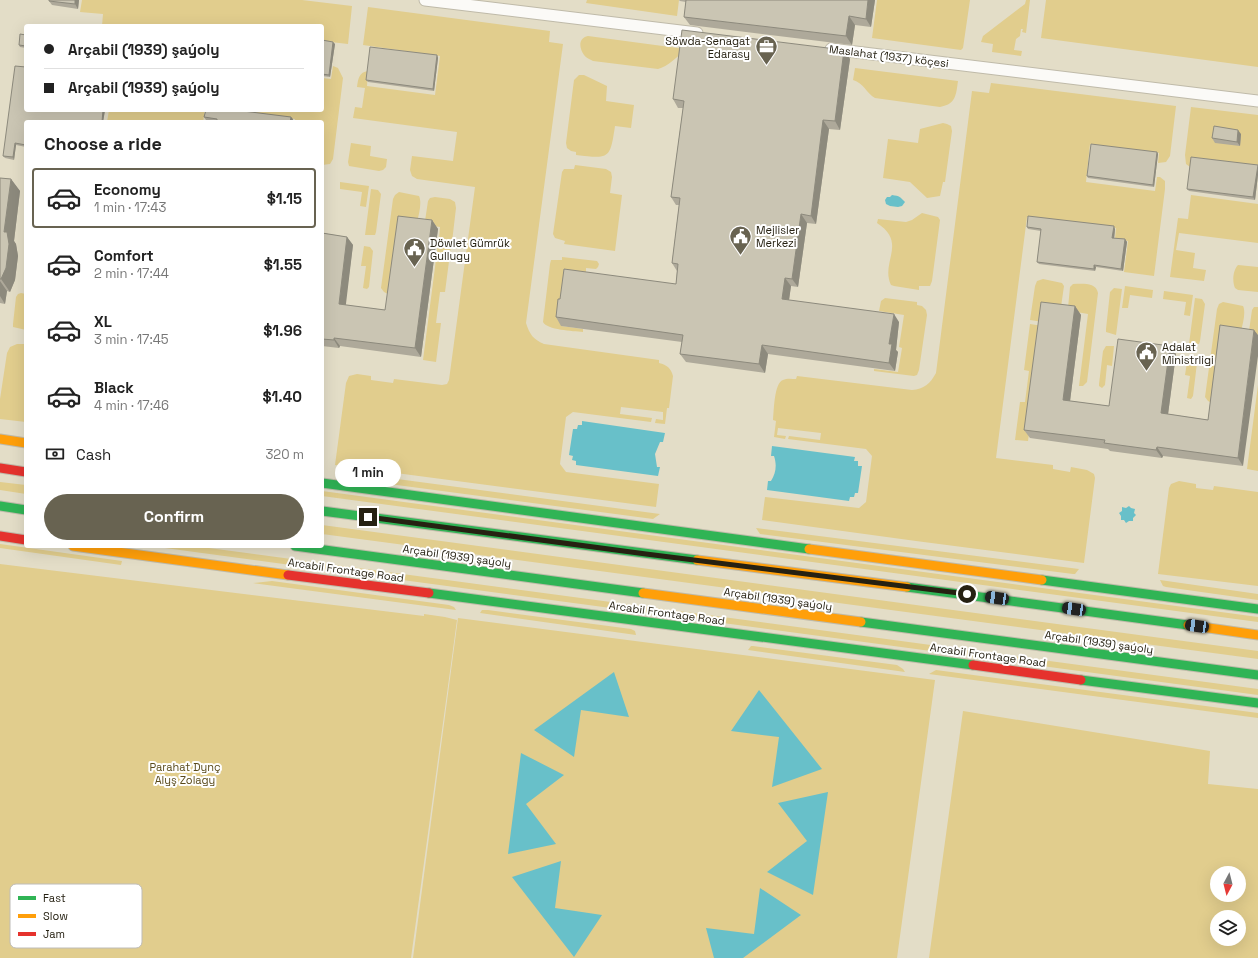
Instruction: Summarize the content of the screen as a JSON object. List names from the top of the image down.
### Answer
{
  "streets": {
    "street": ["Maslahat (1937) köçesi", "Arçabil (1939) şaýoly", "Arcabil Frontage Road"]
  },
  "parks": ["Parahat Dynç Alyş Zolagy"],
  "places": {
    "office": ["Söwda-Senagat Edarasy"],
    "public building": ["Mejlisler Merkezi", "Döwlet Gümrük Gullugy", "Adalat Ministrligi"]
  },
  "legend": ["Fast", "Slow", "Jam"],
  "north": "bottom",
  "page": {
    "banner": ["Arçabil (1939) şaýoly", "Arçabil (1939) şaýoly"],
    "heading": "Choose a ride",
    "list": [
      {
        "name": "Economy",
        "note": "1 min · 17:43",
        "value": "$1.15"
      },
      {
        "name": "Comfort",
        "note": "2 min · 17:44",
        "value": "$1.55"
      },
      {
        "name": "XL",
        "note": "3 min · 17:45",
        "value": "$1.96"
      },
      {
        "name": "Black",
        "note": "4 min · 17:46",
        "value": "$1.40"
      }
    ],
    "pay": ["Cash", "320 m"],
    "bubble": "1 min",
    "buttons": "Confirm"
  }
}
